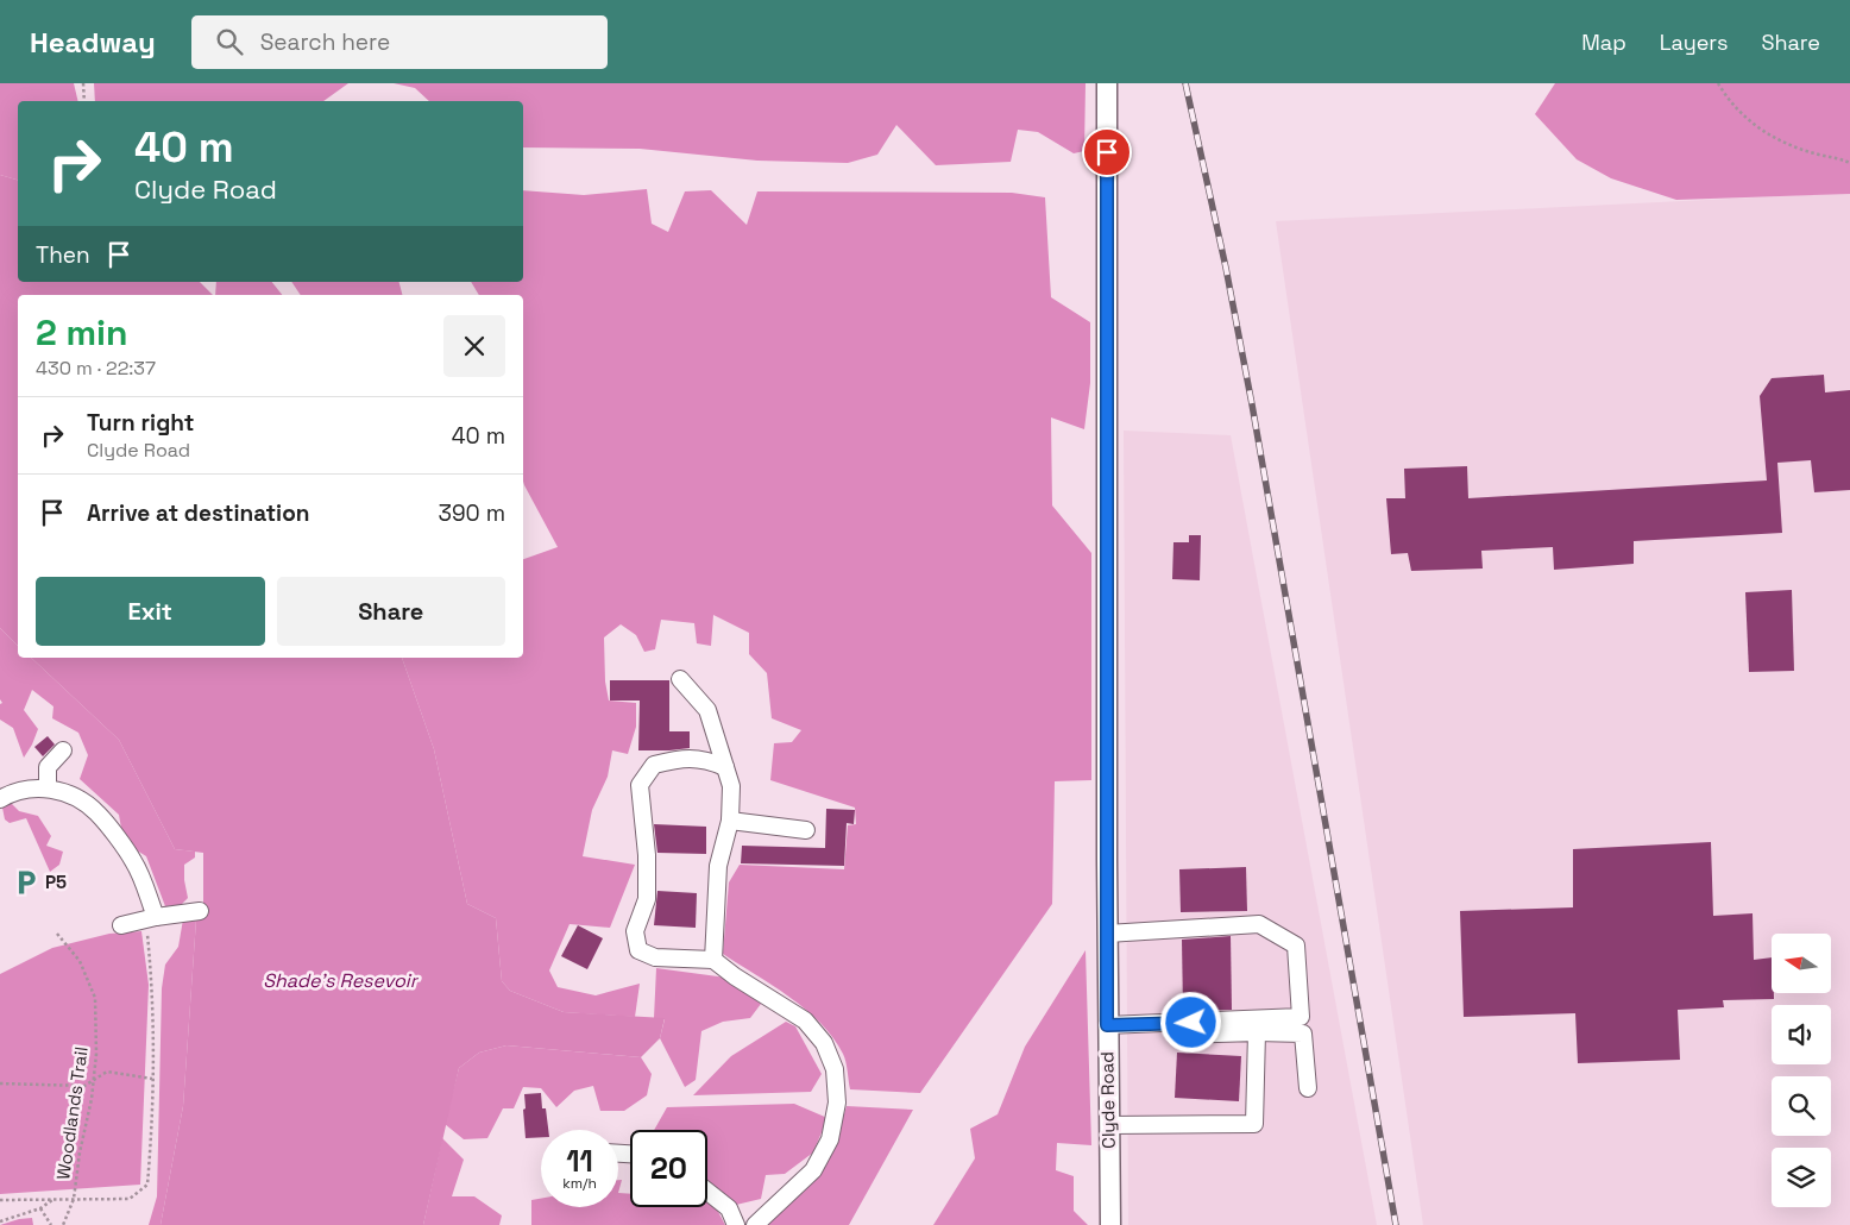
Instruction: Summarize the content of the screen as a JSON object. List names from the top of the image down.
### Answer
{
  "streets": {
    "main road": ["Clyde Road"],
    "path": ["Woodlands Trail"]
  },
  "water": ["Shade’s Resevoir"],
  "places": {
    "parking": ["P5"]
  },
  "north": "left",
  "page": {
    "header": "Headway",
    "search": "Search here",
    "nav": ["Map", "Layers", "Share"],
    "turn": ["40 m", "Clyde Road"],
    "then": "Then",
    "heading": ["2 min", "430 m · 22:37"],
    "list": [
      {
        "name": "Turn right",
        "note": "Clyde Road",
        "value": "40 m"
      },
      {
        "name": "Arrive at destination",
        "value": "390 m"
      }
    ],
    "buttons": ["Exit", "Share"],
    "speed": "11 km/h",
    "limit": "20"
  }
}
